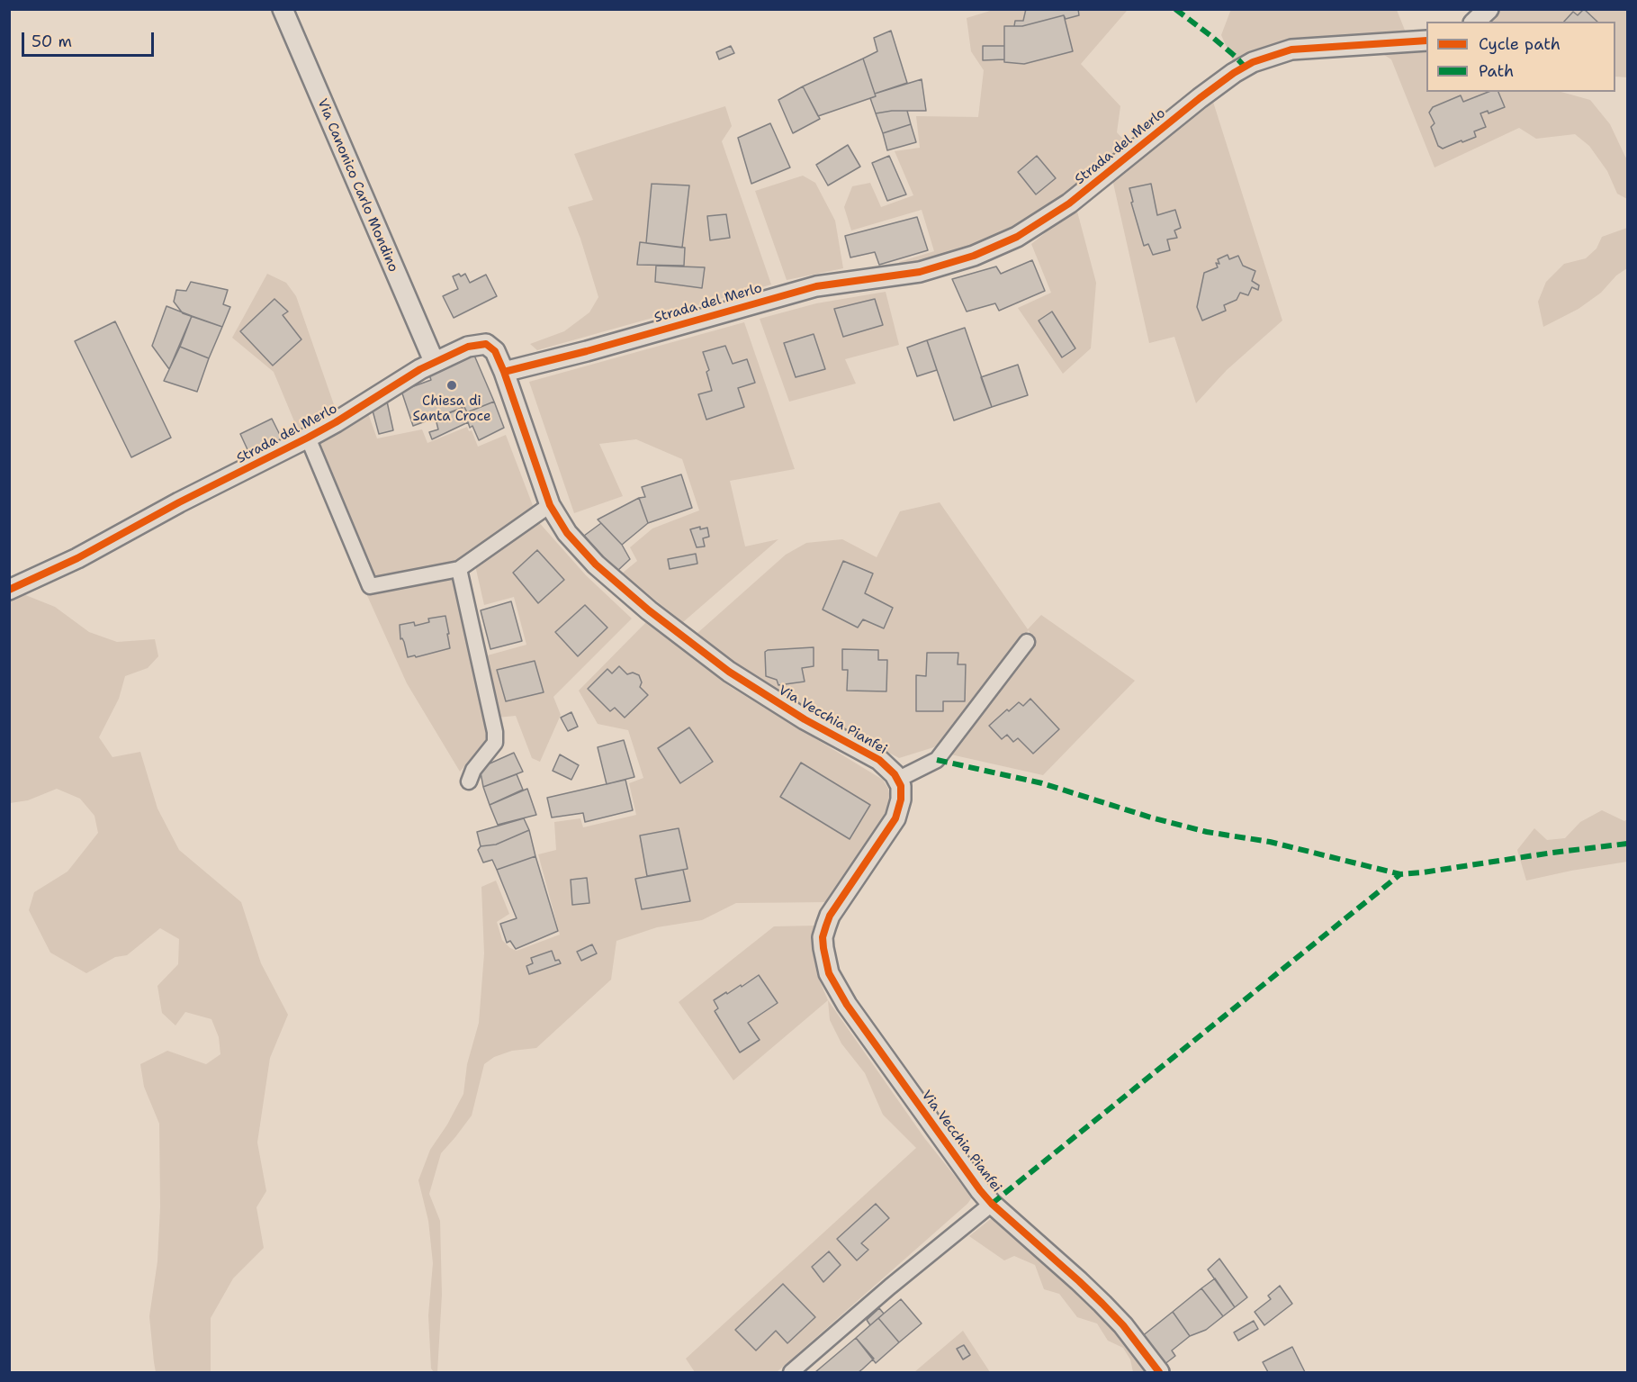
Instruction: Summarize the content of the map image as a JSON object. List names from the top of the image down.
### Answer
{
  "streets": {
    "street": ["Strada del Merlo", "Via Canonico Carlo Mondino", "Via Vecchia Pianfei"]
  },
  "crossings": [
    ["Strada del Merlo", "Via Canonico Carlo Mondino"],
    ["Strada del Merlo", "Via Vecchia Pianfei"]
  ],
  "places": ["Chiesa di Santa Croce"],
  "legend": ["Cycle path", "Path"],
  "scale_bar": "50 m"
}
